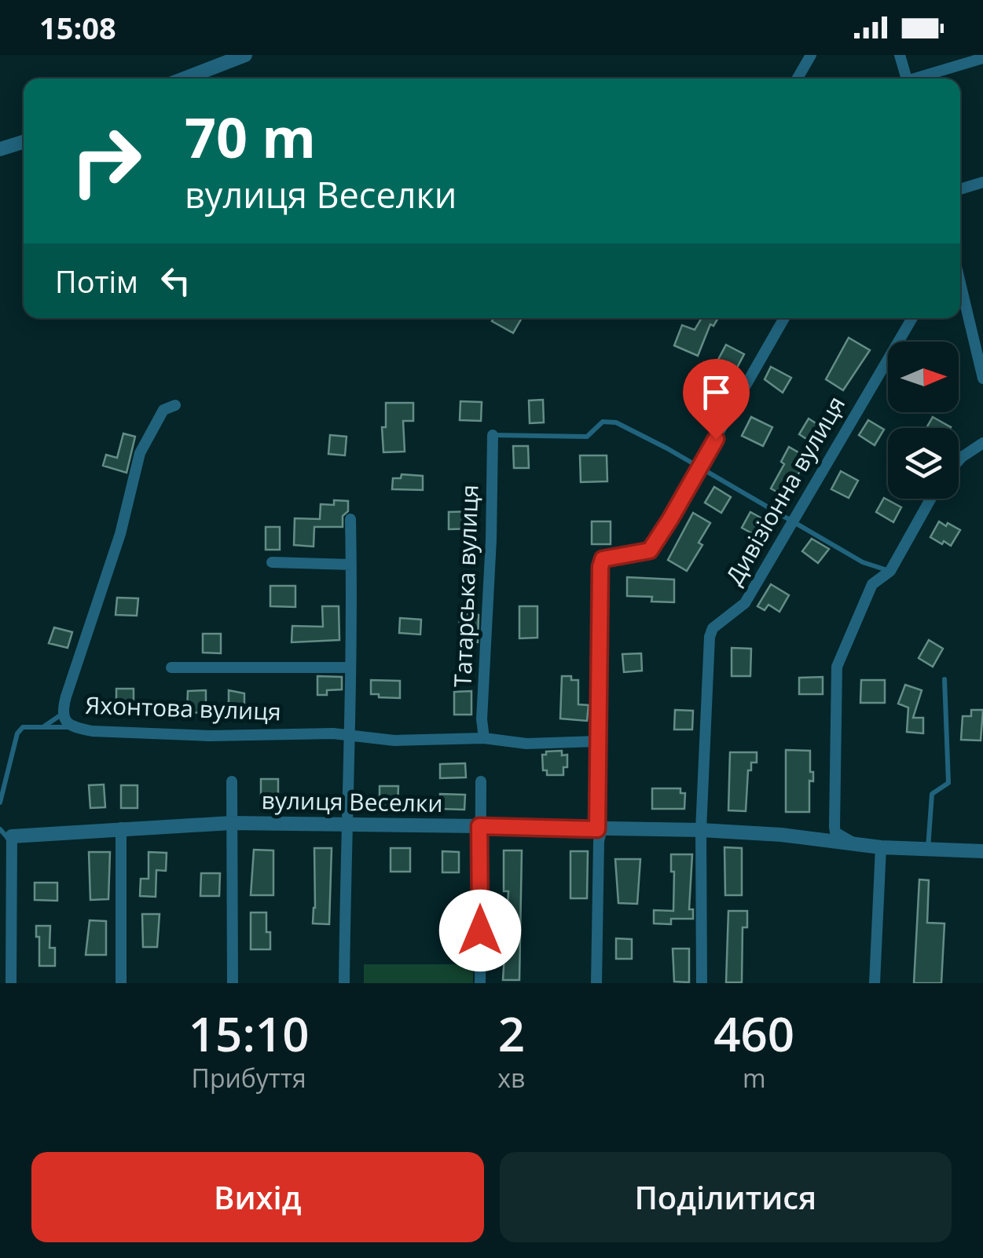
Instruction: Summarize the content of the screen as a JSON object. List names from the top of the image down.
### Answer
{
  "streets": {
    "street": [
      "Дивізіонна вулиця",
      "Татарська вулиця",
      "Яхонтова вулиця",
      "вулиця Веселки"
    ]
  },
  "crossings": [
    ["Дивізіонна вулиця", "вулиця Веселки"],
    ["Татарська вулиця", "Яхонтова вулиця"]
  ],
  "north": "right",
  "page": {
    "status": "15:08",
    "turn": ["70 m", "вулиця Веселки"],
    "then": "Потім",
    "eta": [
      "15:10",
      "Прибуття",
      "2",
      "хв",
      "460",
      "m"
    ],
    "buttons": ["Вихід", "Поділитися"]
  }
}
